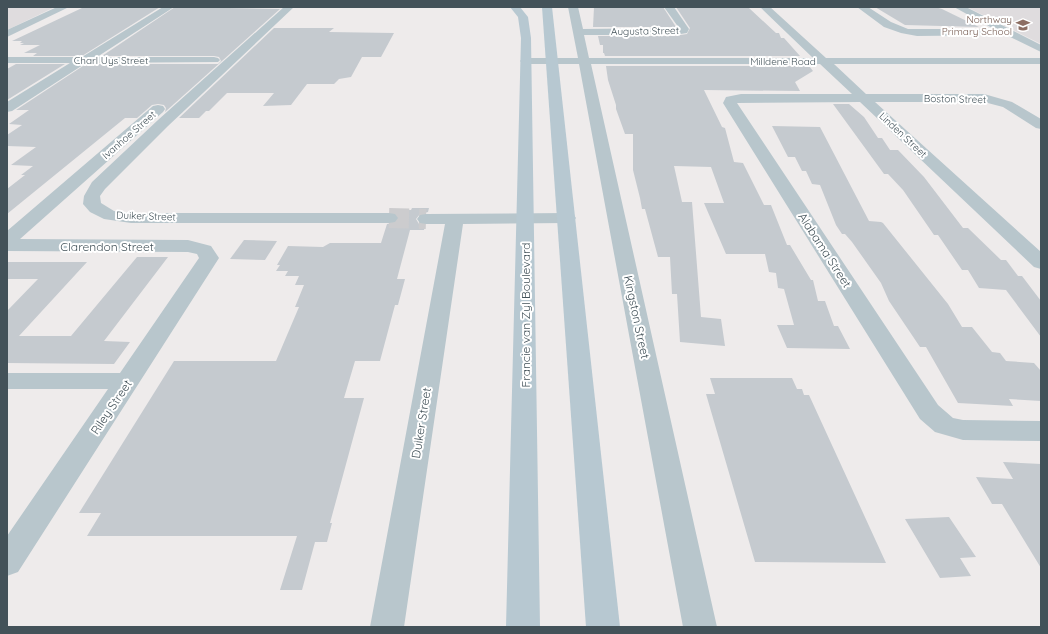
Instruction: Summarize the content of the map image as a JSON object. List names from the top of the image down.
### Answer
{
  "streets": {
    "main road": ["Francie van Zyl Boulevard"],
    "street": [
      "Augusta Street",
      "Charl Uys Street",
      "Milldene Road",
      "Boston Street",
      "Ivanhoe Street",
      "Linden Street",
      "Duiker Street",
      "Clarendon Street",
      "Alabama Street",
      "Kingston Street",
      "Riley Street"
    ]
  },
  "crossings": [
    ["Augusta Street", "Kingston Street"],
    ["Charl Uys Street", "Ivanhoe Street"],
    ["Milldene Road", "Linden Street"],
    ["Milldene Road", "Francie van Zyl Boulevard"],
    ["Milldene Road", "Kingston Street"],
    ["Boston Street", "Linden Street"],
    ["Boston Street", "Alabama Street"],
    ["Linden Street", "Alabama Street"],
    ["Clarendon Street", "Riley Street"]
  ],
  "places": {
    "school or university": ["Northway Primary School"]
  }
}
